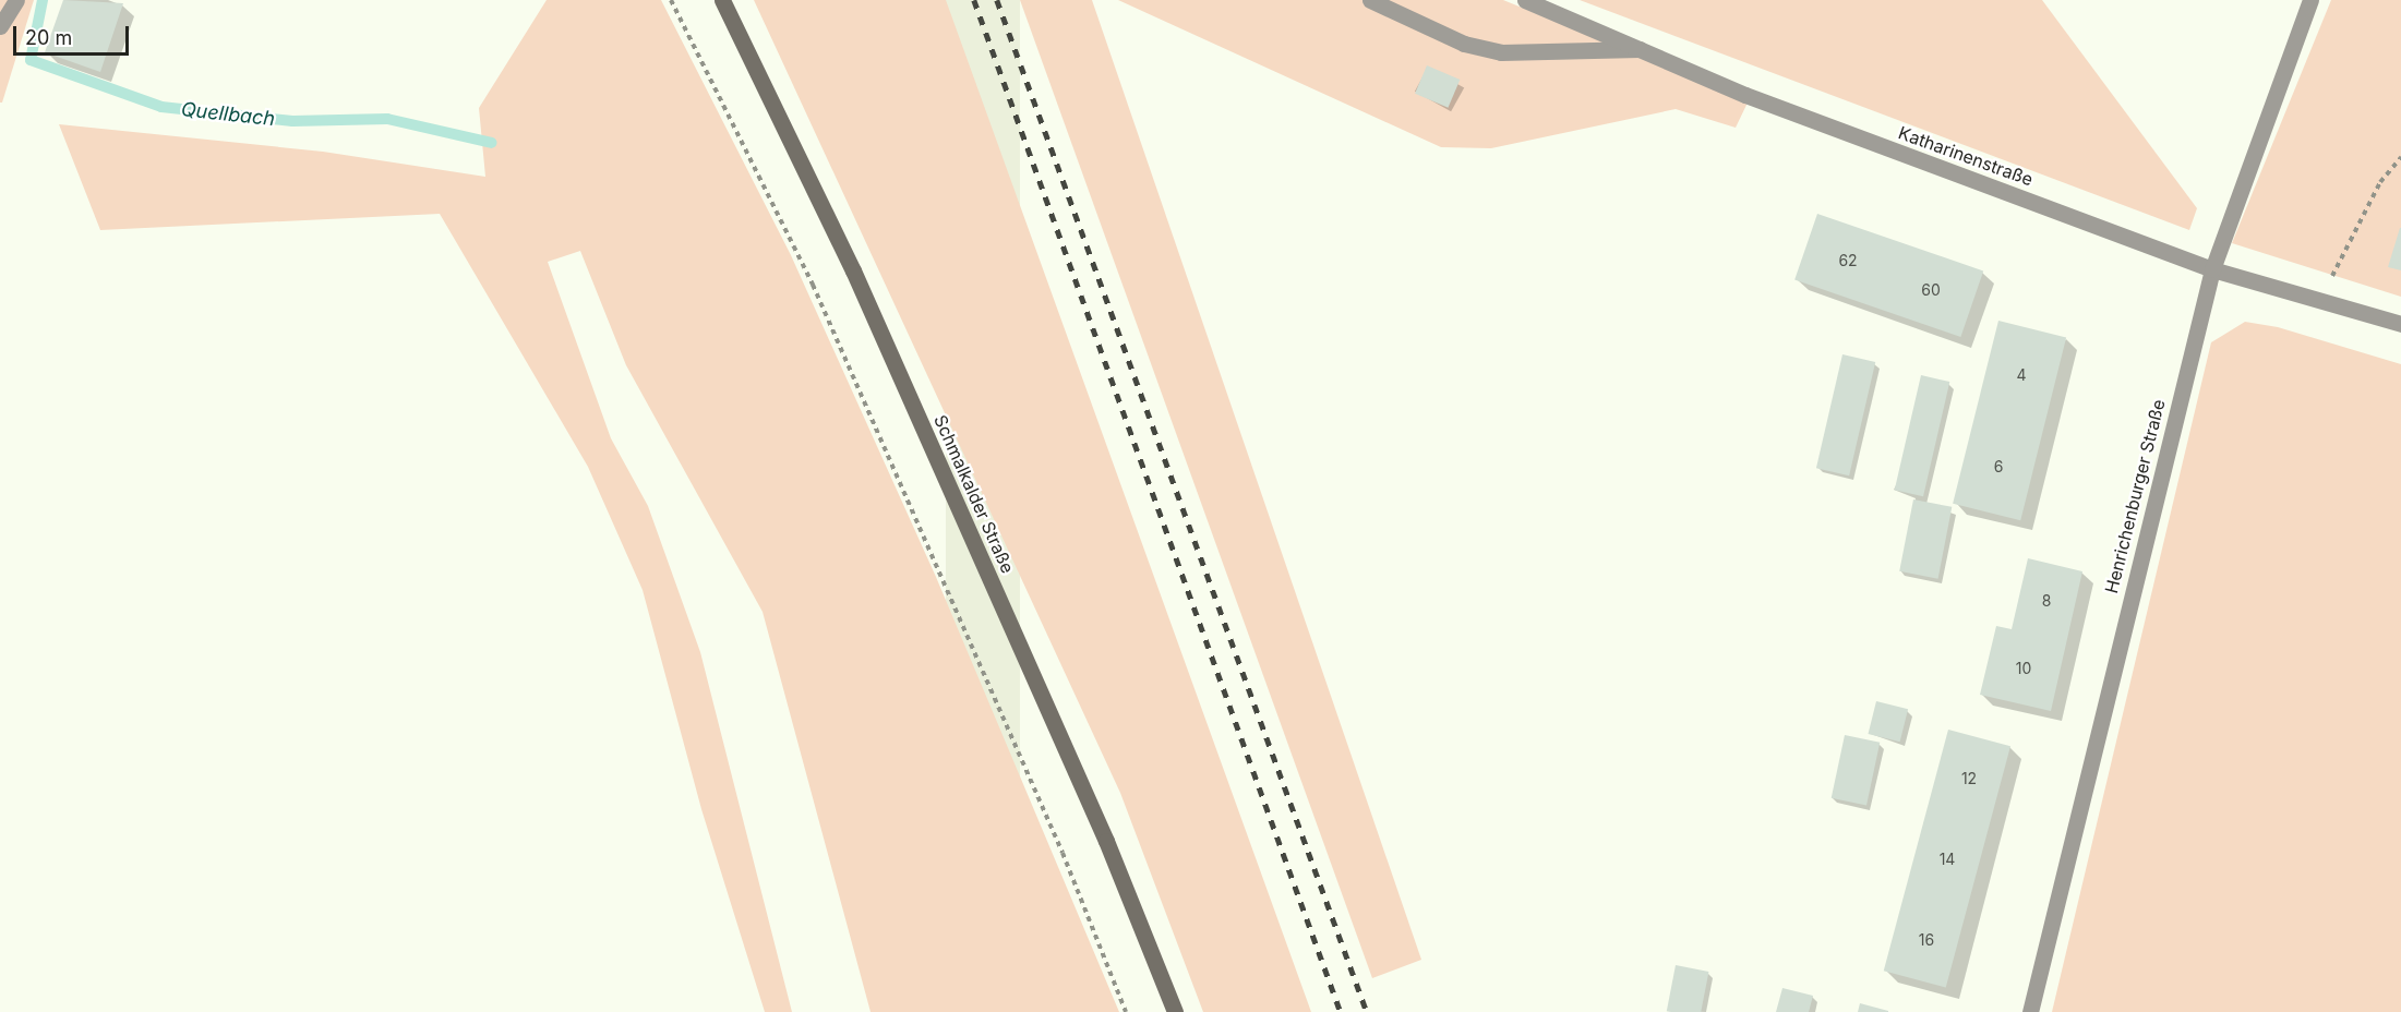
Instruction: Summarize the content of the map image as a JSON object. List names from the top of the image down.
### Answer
{
  "streets": {
    "main road": ["Schmalkalder Straße"],
    "street": ["Katharinenstraße", "Henrichenburger Straße"]
  },
  "crossings": [
    ["Katharinenstraße", "Henrichenburger Straße"]
  ],
  "water": ["Quellbach"],
  "house_numbers": [
    "62",
    "60",
    "4",
    "6",
    "8",
    "10",
    "12",
    "14",
    "16"
  ],
  "scale_bar": "20 m"
}
